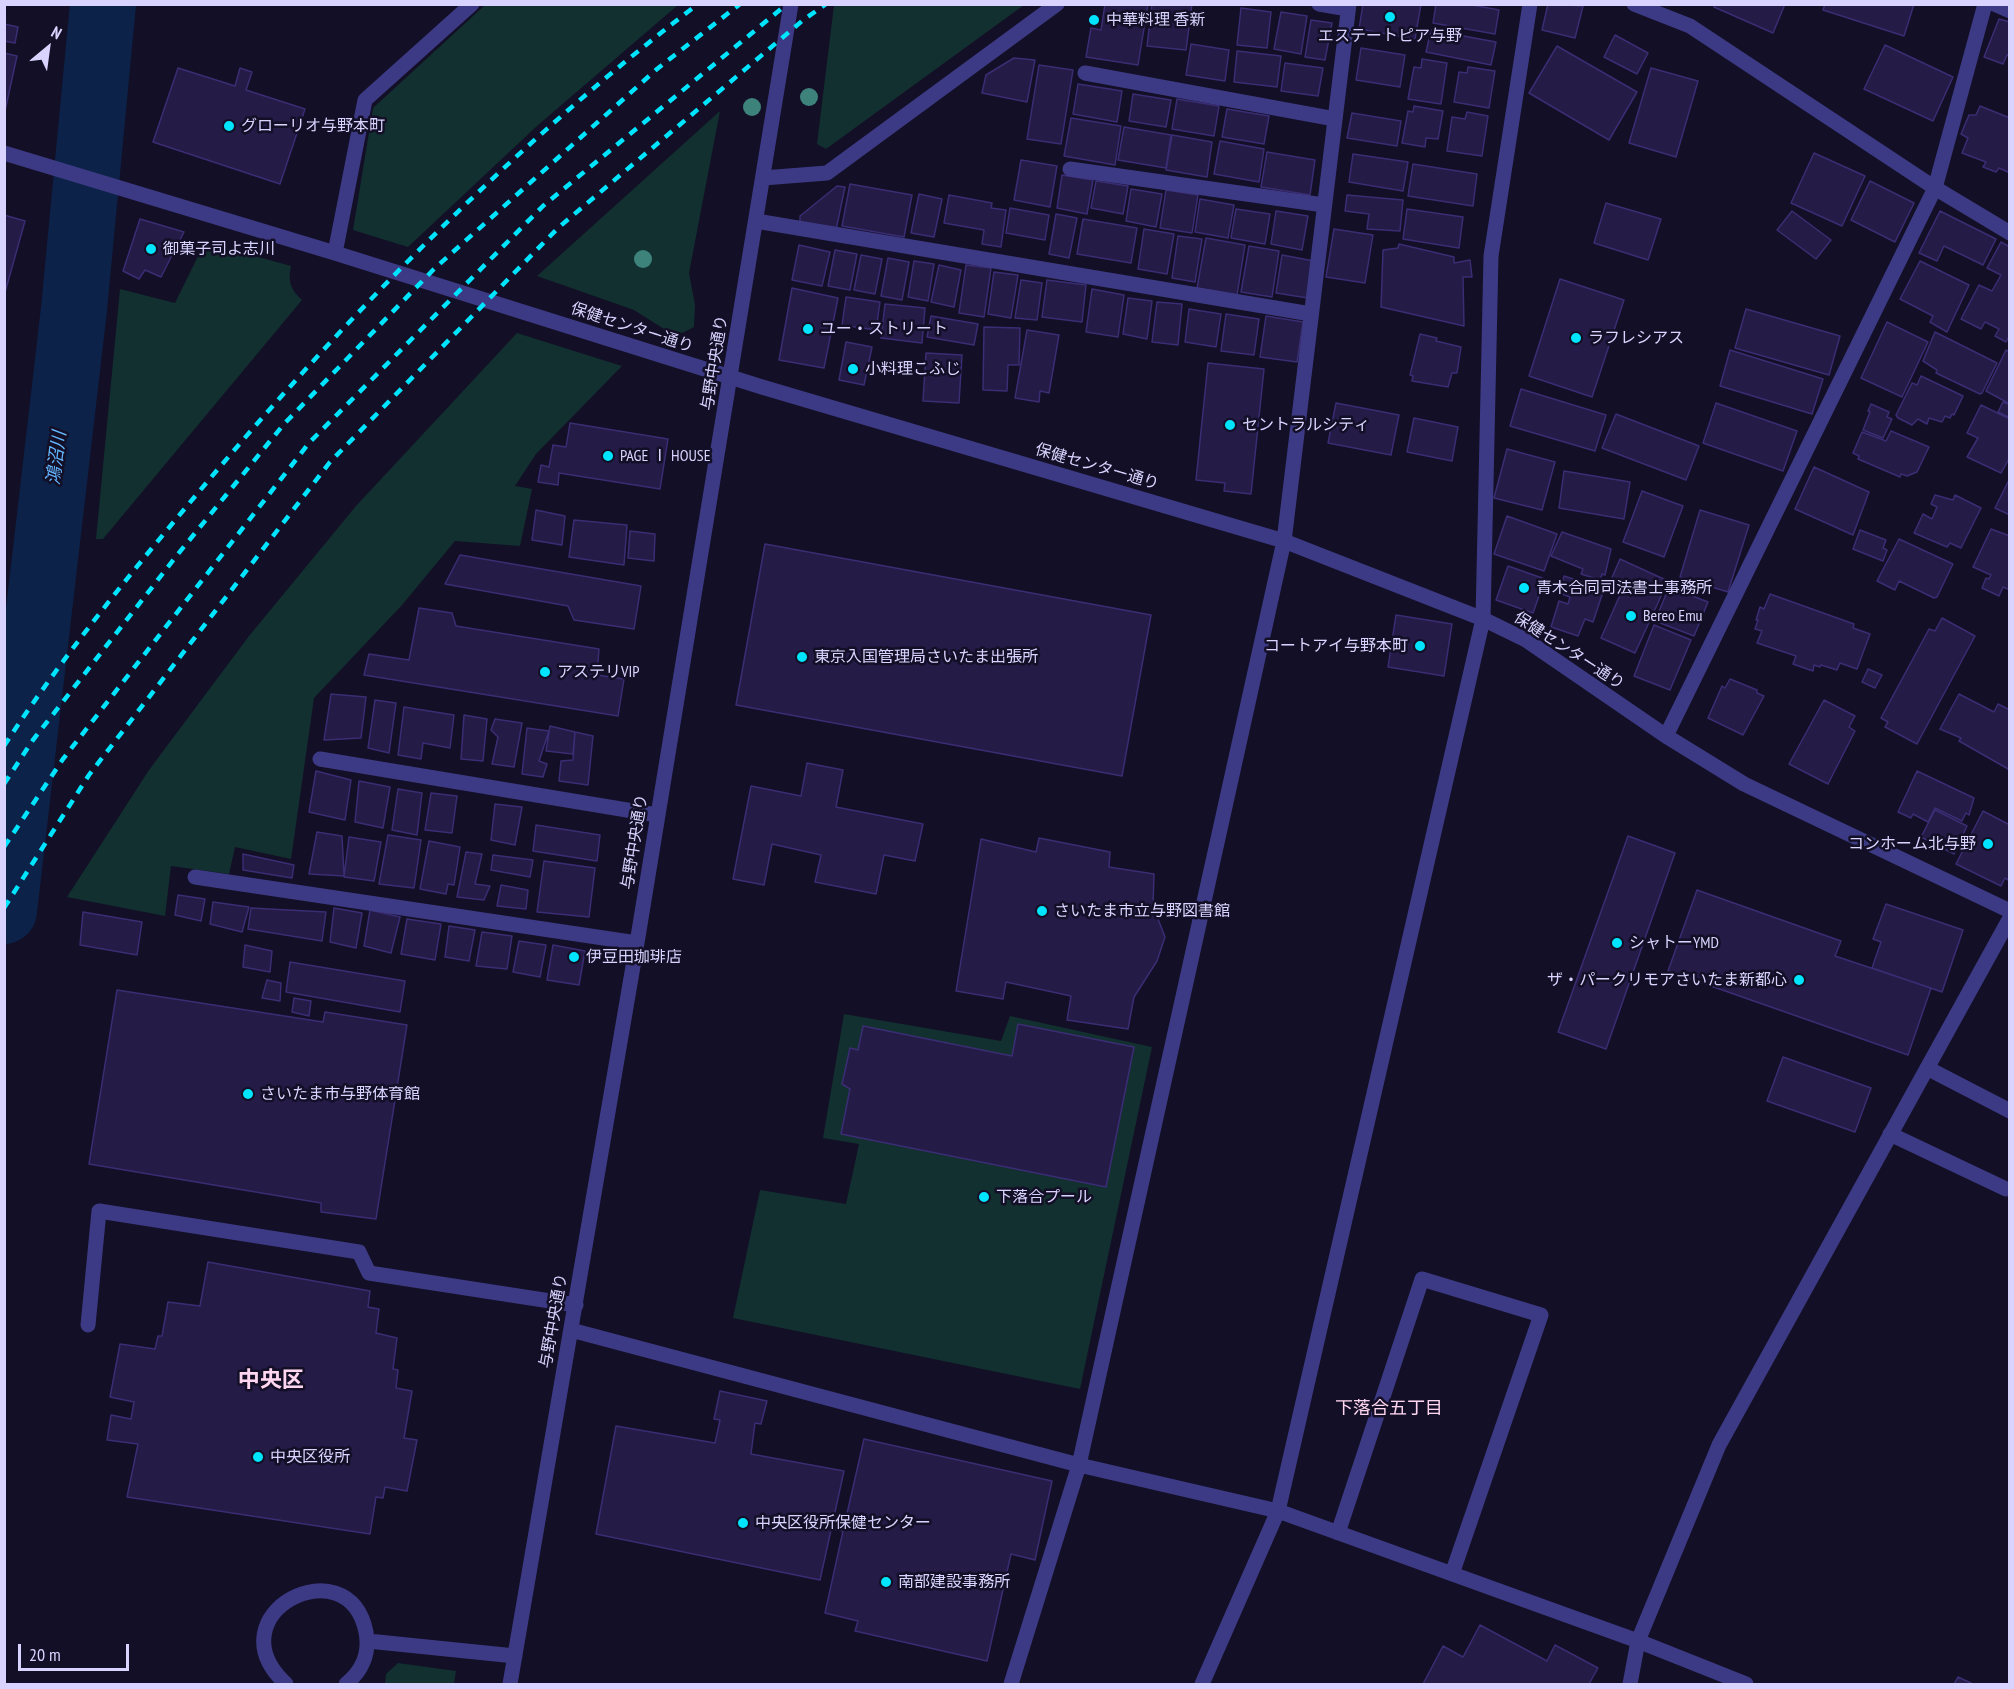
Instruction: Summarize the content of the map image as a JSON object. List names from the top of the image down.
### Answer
{
  "streets": {
    "street": ["保健センター通り", "与野中央通り"]
  },
  "crossings": [
    ["保健センター通り", "与野中央通り"]
  ],
  "districts": ["中央区", "下落合五丁目"],
  "water": ["鴻沼川"],
  "places": [
    "エステートピア与野",
    "中華料理 香新",
    "グローリオ与野本町",
    "御菓子司よ志川",
    "ユー・ストリート",
    "ラフレシアス",
    "小料理こふじ",
    "セントラルシティ",
    "PAGE Ⅰ HOUSE",
    "青木合同司法書士事務所",
    "Bereo Emu",
    "コートアイ与野本町",
    "東京入国管理局さいたま出張所",
    "アステリVIP",
    "コンホーム北与野",
    "さいたま市立与野図書館",
    "シャトーYMD",
    "伊豆田珈琲店",
    "ザ・パークリモアさいたま新都心",
    "さいたま市与野体育館",
    "下落合プール",
    "中央区役所",
    "中央区役所保健センター",
    "南部建設事務所"
  ],
  "scale_bar": "20 m",
  "north": "top right"
}
